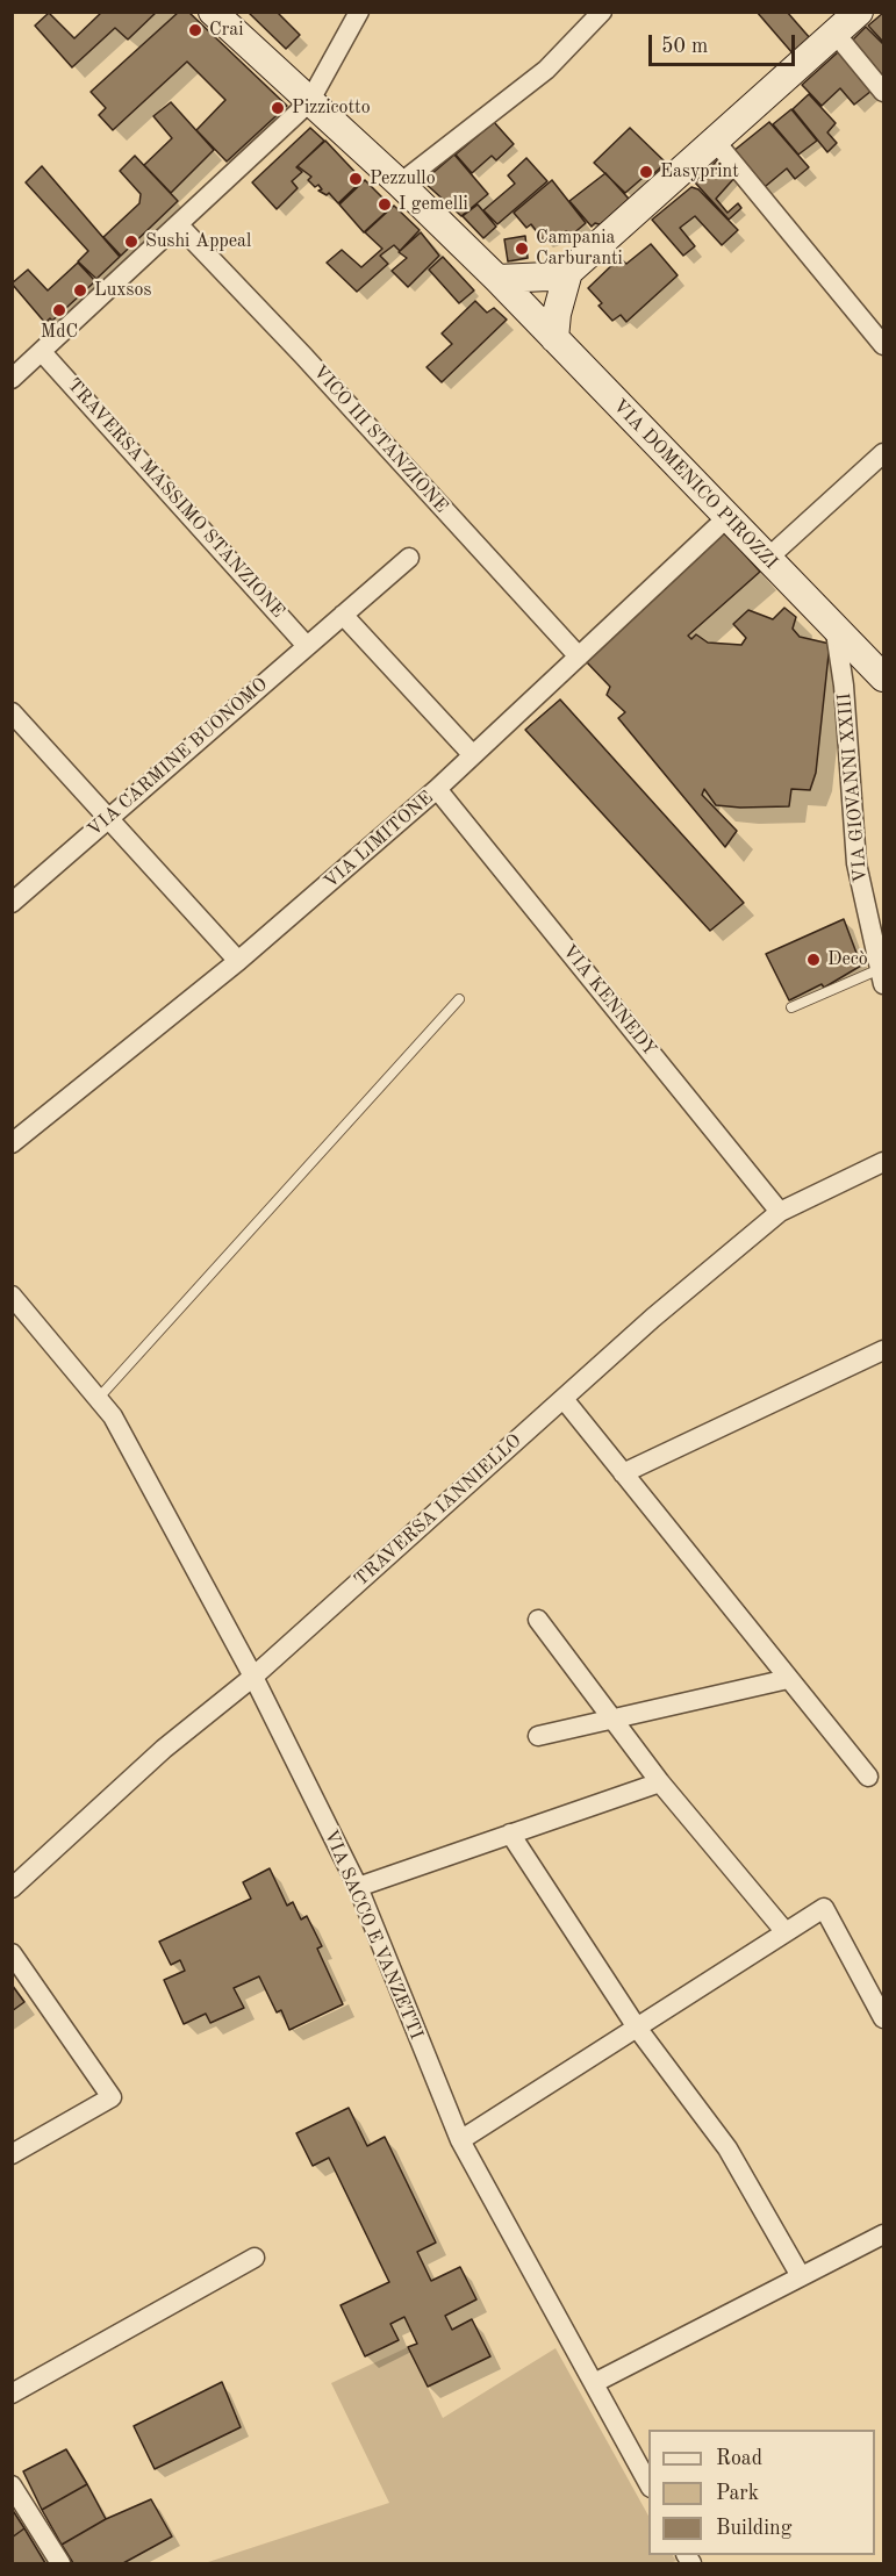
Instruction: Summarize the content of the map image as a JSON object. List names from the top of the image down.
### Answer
{
  "streets": {
    "street": [
      "VICO III STANZIONE",
      "VIA DOMENICO PIROZZI",
      "TRAVERSA MASSIMO STANZIONE",
      "VIA CARMINE BUONOMO",
      "VIA GIOVANNI XXIII",
      "VIA LIMITONE",
      "VIA KENNEDY",
      "TRAVERSA IANNIELLO",
      "VIA SACCO E VANZETTI"
    ]
  },
  "crossings": [
    ["VICO III STANZIONE", "VIA LIMITONE"],
    ["VIA DOMENICO PIROZZI", "VIA GIOVANNI XXIII"],
    ["VIA DOMENICO PIROZZI", "VIA LIMITONE"],
    ["TRAVERSA MASSIMO STANZIONE", "VIA CARMINE BUONOMO"],
    ["VIA LIMITONE", "VIA KENNEDY"],
    ["VIA KENNEDY", "TRAVERSA IANNIELLO"],
    ["TRAVERSA IANNIELLO", "VIA SACCO E VANZETTI"]
  ],
  "places": [
    "Crai",
    "Pizzicotto",
    "Easyprint",
    "Pezzullo",
    "I gemelli",
    "Sushi Appeal",
    "Campania Carburanti",
    "Luxsos",
    "MdC",
    "Decò"
  ],
  "legend": ["Road", "Park", "Building"],
  "scale_bar": "50 m"
}
